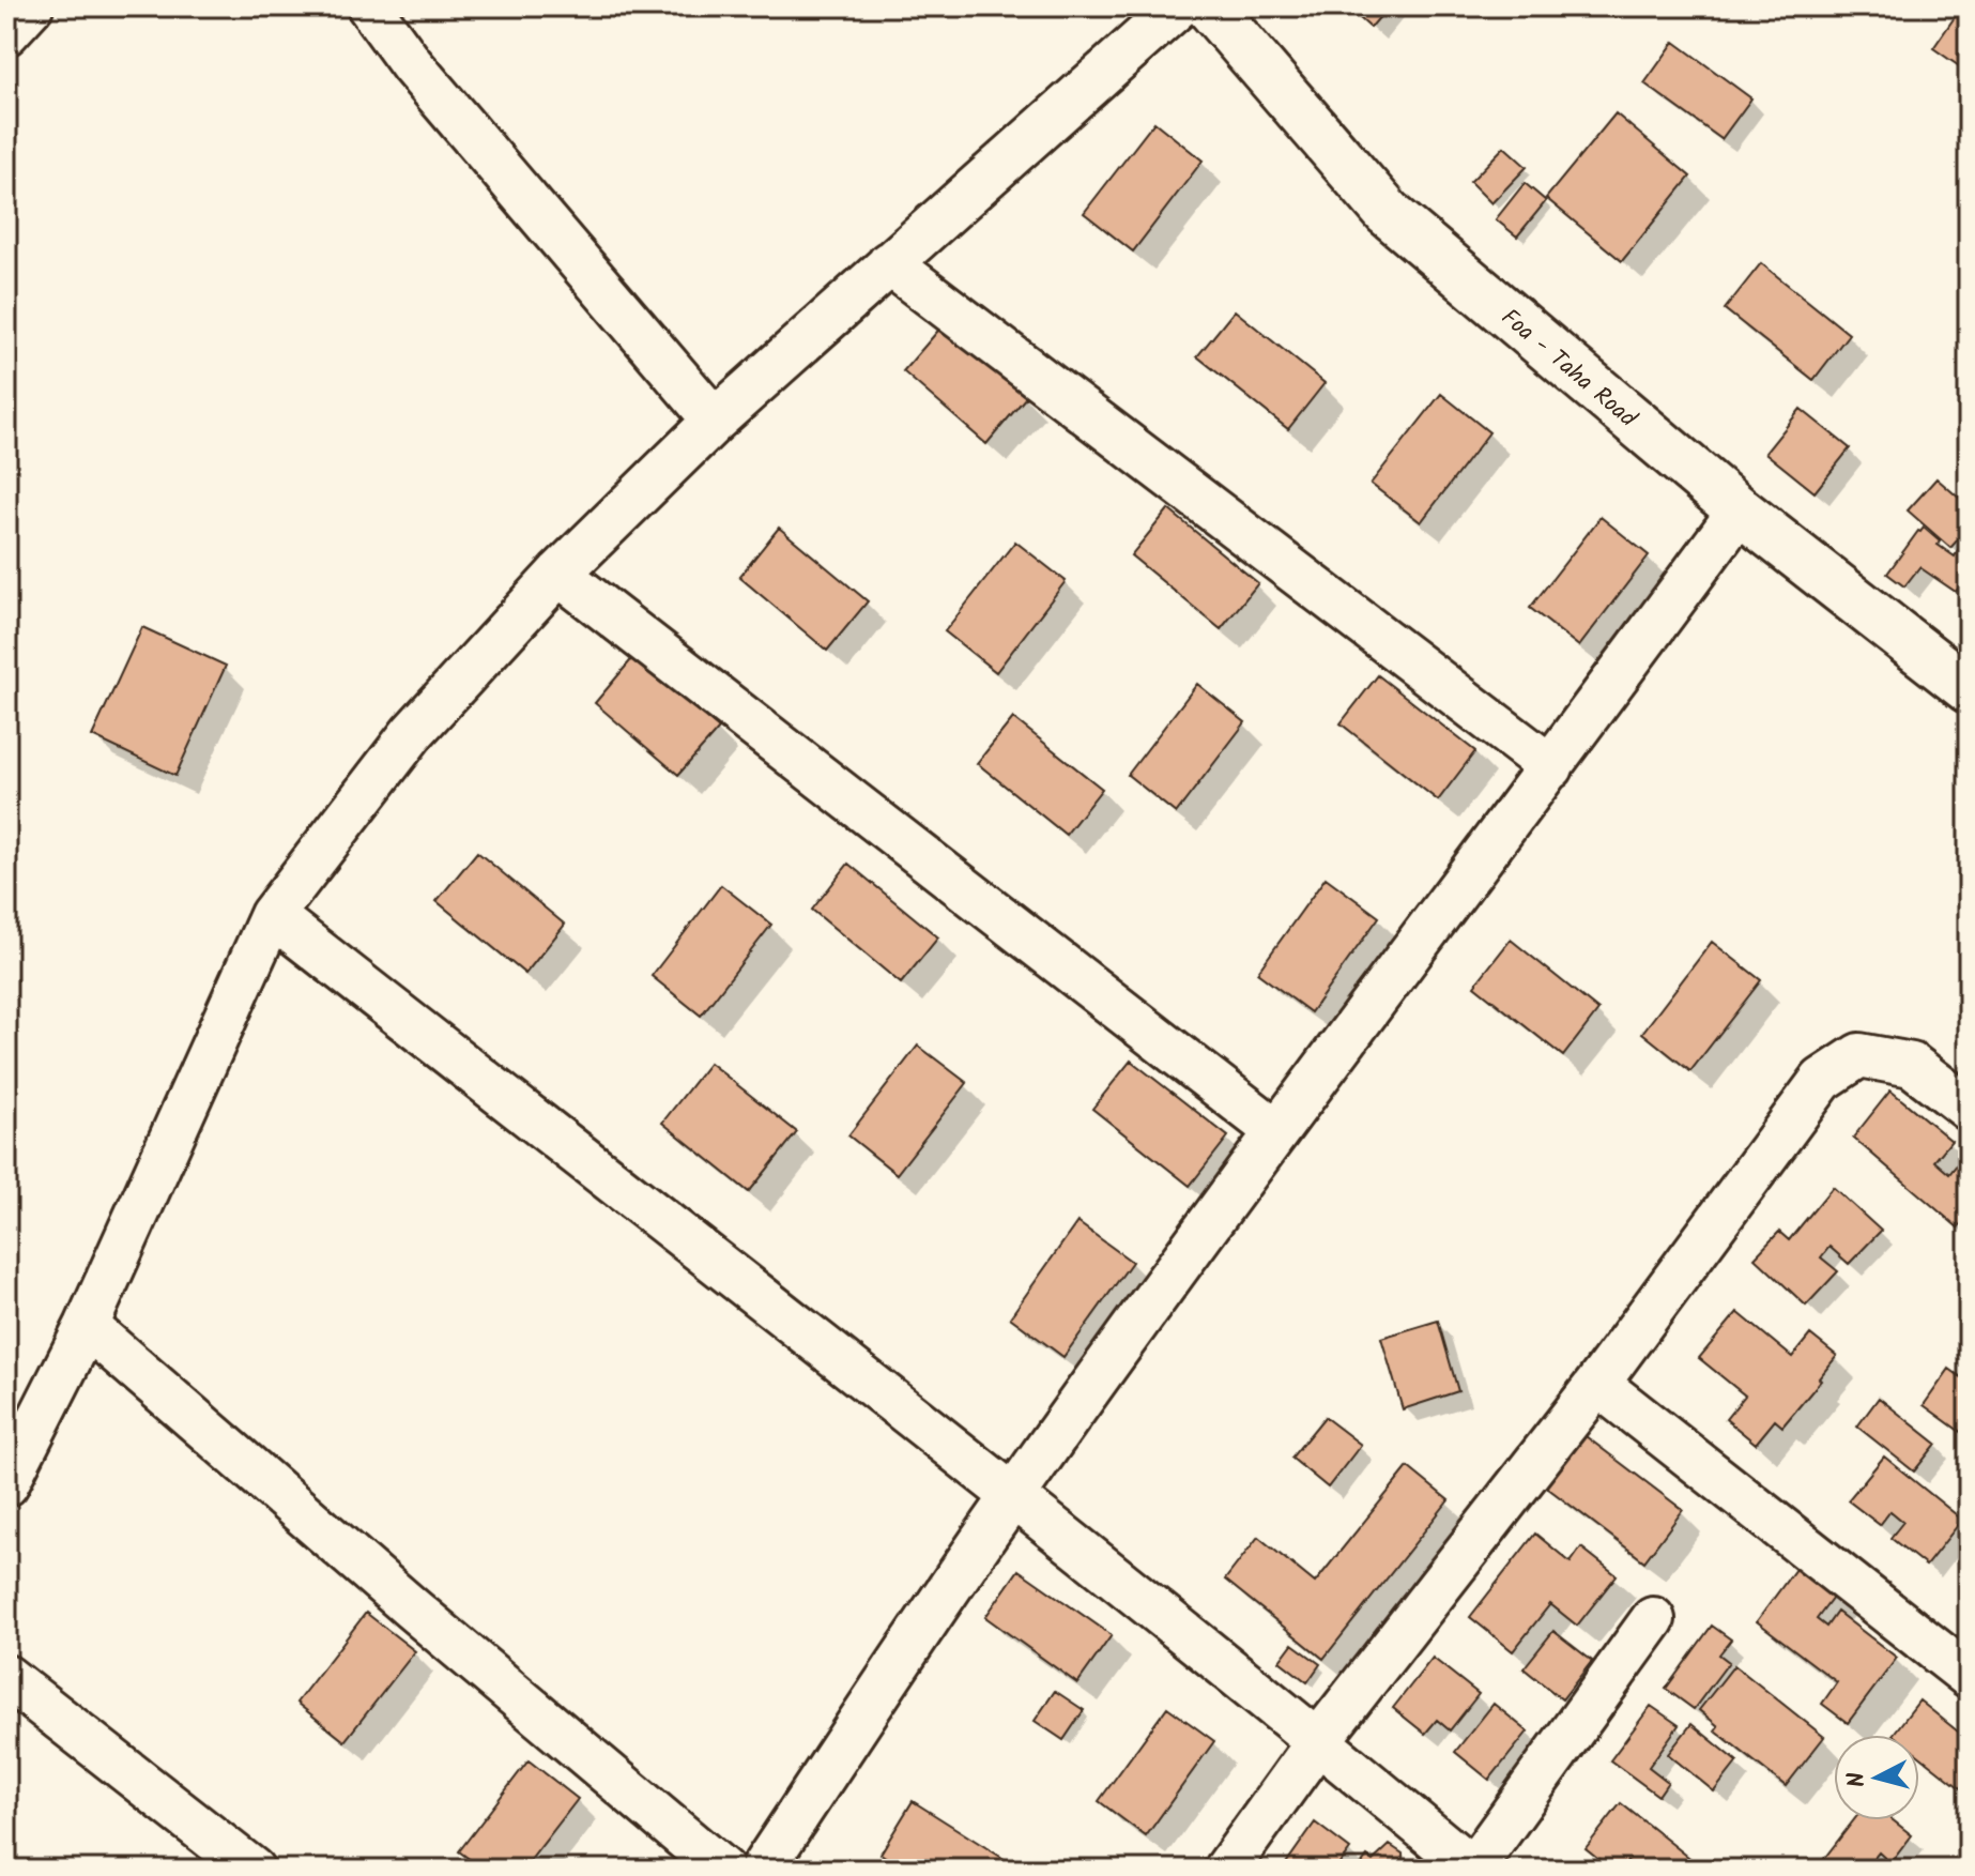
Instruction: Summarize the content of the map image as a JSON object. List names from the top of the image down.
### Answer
{
  "streets": {
    "street": ["Foa - Taha Road"]
  },
  "north": "left"
}
